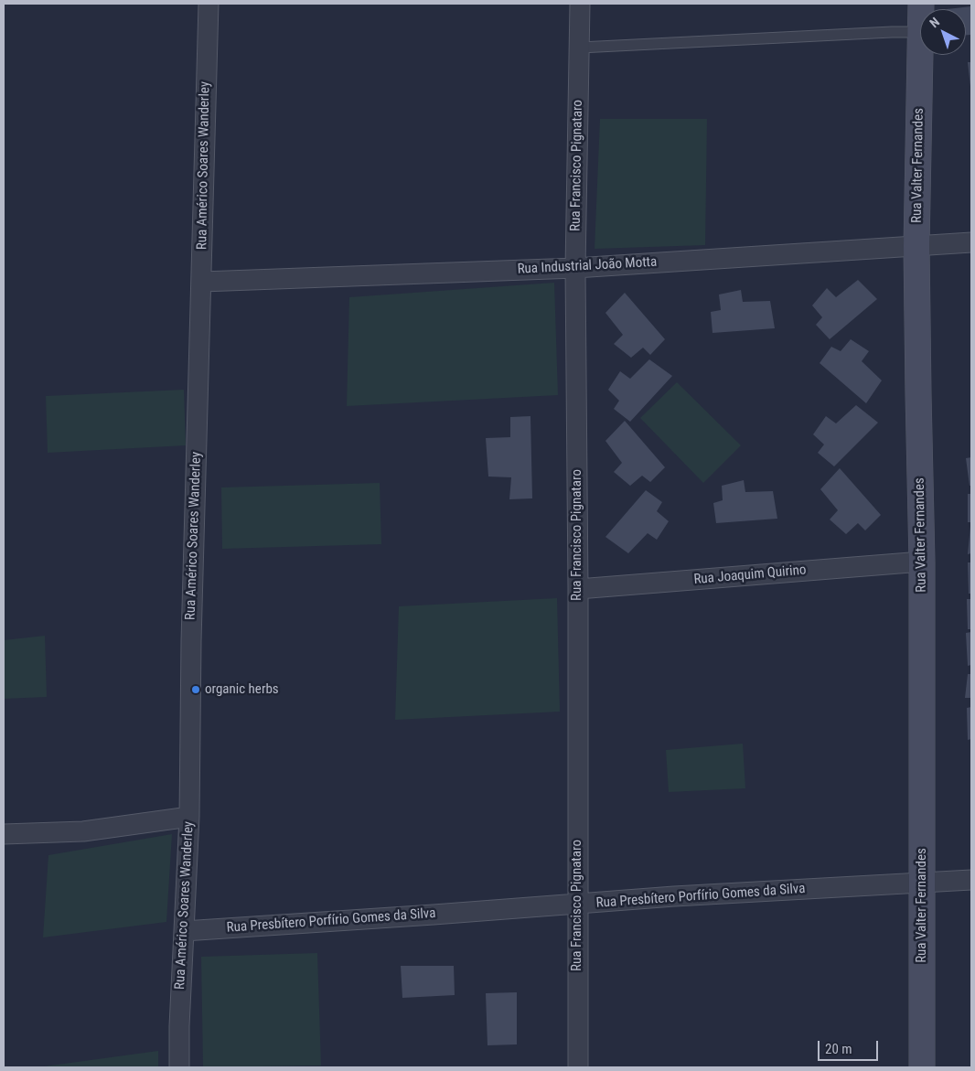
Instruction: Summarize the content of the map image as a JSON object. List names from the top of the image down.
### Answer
{
  "streets": {
    "main road": ["Rua Valter Fernandes"],
    "street": [
      "Rua Américo Soares Wanderley",
      "Rua Francisco Pignataro",
      "Rua Industrial João Motta",
      "Rua Joaquim Quirino",
      "Rua Presbítero Porfírio Gomes da Silva"
    ]
  },
  "crossings": [
    ["Rua Américo Soares Wanderley", "Rua Industrial João Motta"],
    ["Rua Américo Soares Wanderley", "Rua Presbítero Porfírio Gomes da Silva"],
    ["Rua Francisco Pignataro", "Rua Industrial João Motta"],
    ["Rua Francisco Pignataro", "Rua Joaquim Quirino"],
    ["Rua Francisco Pignataro", "Rua Presbítero Porfírio Gomes da Silva"],
    ["Rua Valter Fernandes", "Rua Industrial João Motta"],
    ["Rua Valter Fernandes", "Rua Joaquim Quirino"],
    ["Rua Valter Fernandes", "Rua Presbítero Porfírio Gomes da Silva"]
  ],
  "places": ["organic herbs"],
  "scale_bar": "20 m",
  "north": "top left"
}
